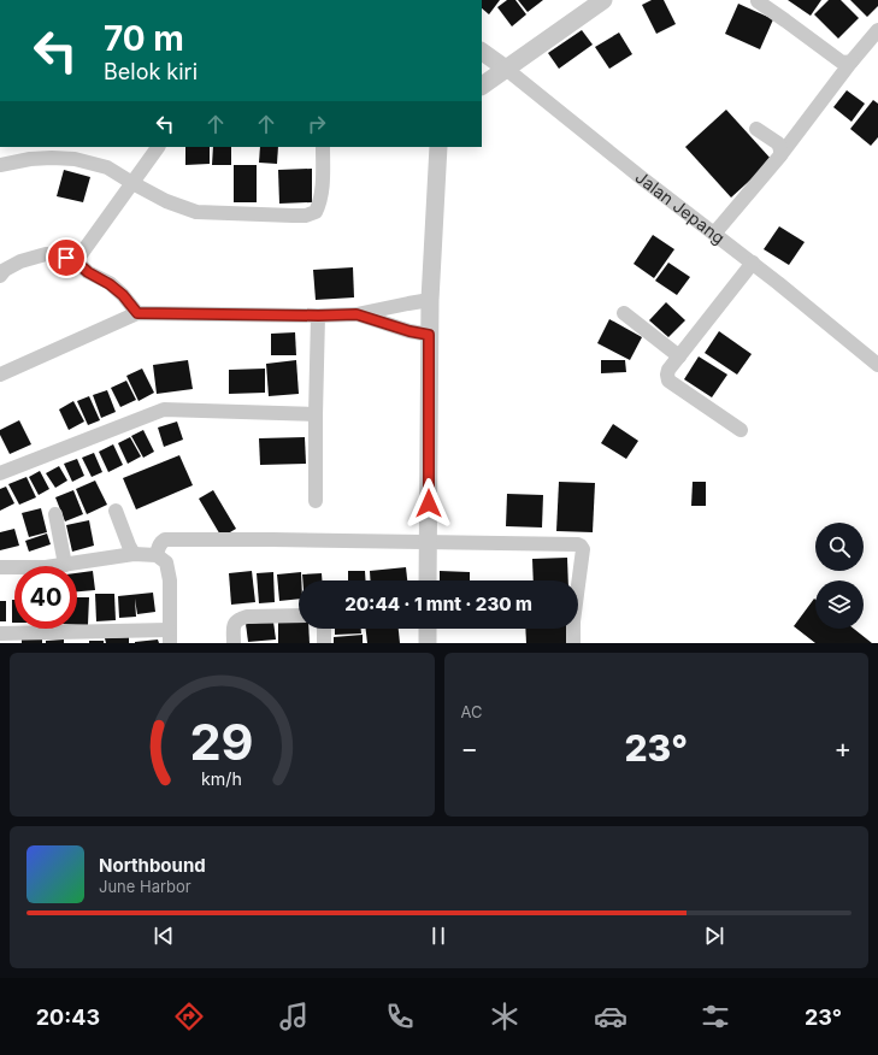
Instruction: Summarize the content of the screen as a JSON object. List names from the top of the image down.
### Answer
{
  "streets": {
    "street": ["Jalan Jepang"]
  },
  "page": {
    "turn": ["70 m", "Belok kiri"],
    "limit": "40",
    "trip": "20:44 · 1 mnt · 230 m",
    "tile": "AC",
    "heat": ["−", "23°", "+"],
    "song": ["Northbound", "June Harbor"],
    "tabs": ["20:43", "23°"],
    "gauge": ["29", "km/h"]
  }
}
